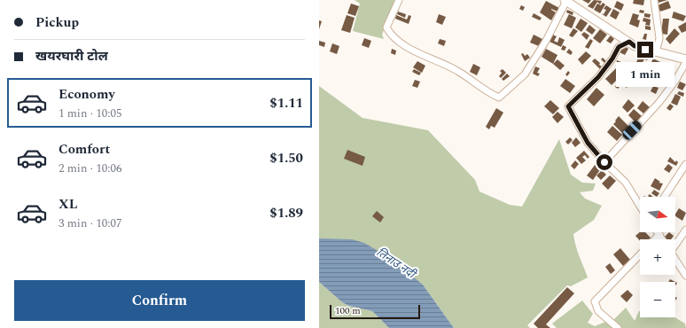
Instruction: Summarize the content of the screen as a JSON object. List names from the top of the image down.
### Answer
{
  "water": ["तिनाउ नदी"],
  "scale_bar": "100 m",
  "north": "right",
  "page": {
    "banner": ["Pickup", "खयरघारी टोल"],
    "bubble": "1 min",
    "list": [
      {
        "name": "Economy",
        "note": "1 min · 10:05",
        "value": "$1.11"
      },
      {
        "name": "Comfort",
        "note": "2 min · 10:06",
        "value": "$1.50"
      },
      {
        "name": "XL",
        "note": "3 min · 10:07",
        "value": "$1.89"
      }
    ],
    "map_buttons": ["+", "−"],
    "buttons": "Confirm",
    "scale": "100 m"
  }
}
